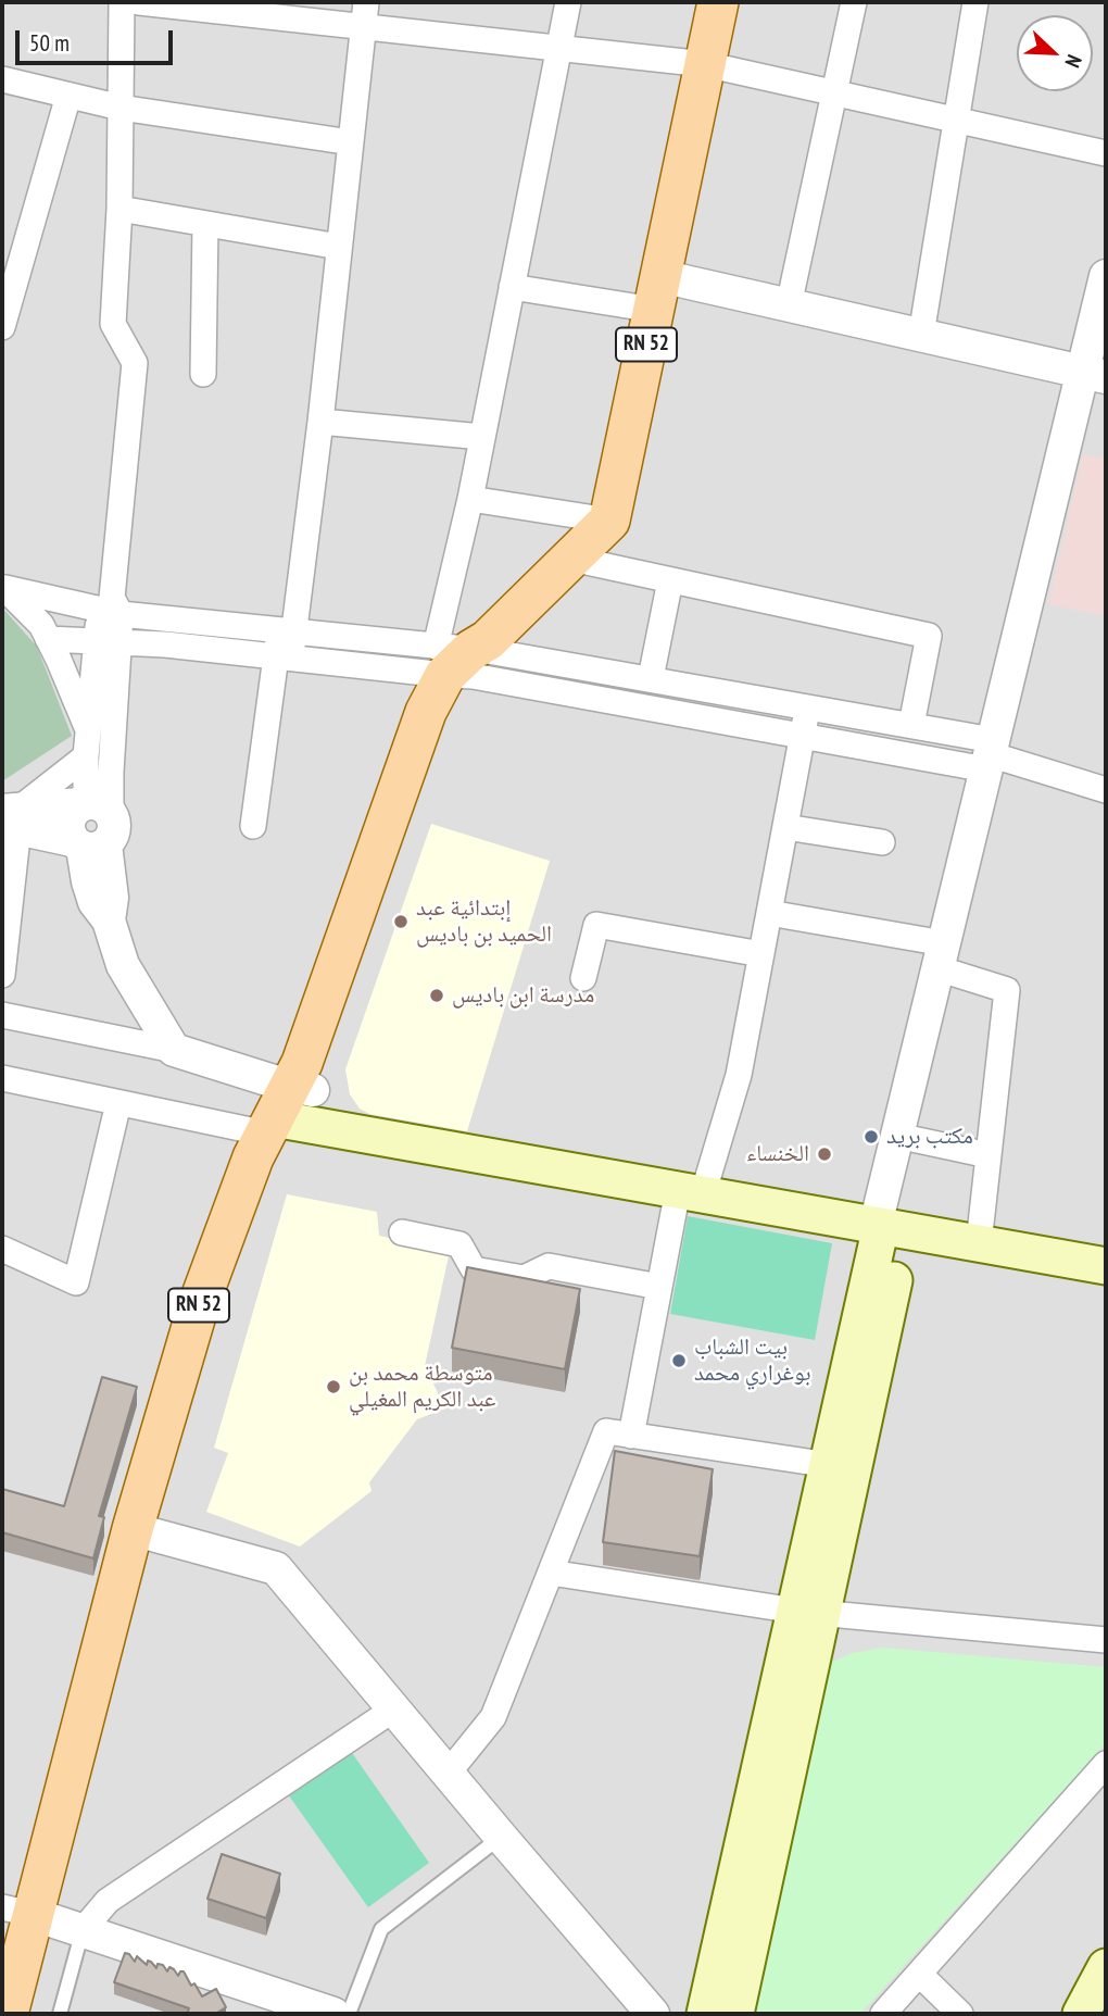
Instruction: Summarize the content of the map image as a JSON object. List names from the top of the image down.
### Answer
{
  "streets": {
    "main road": ["RN 52"]
  },
  "places": [
    "إبتدائية عبد الحميد بن باديس",
    "مدرسة ابن باديس",
    "مكتب بريد",
    "الخنساء",
    "بيت الشباب بوغراري محمد",
    "متوسطة محمد بن عبد الكريم المغيلي"
  ],
  "scale_bar": "50 m",
  "north": "bottom right"
}
